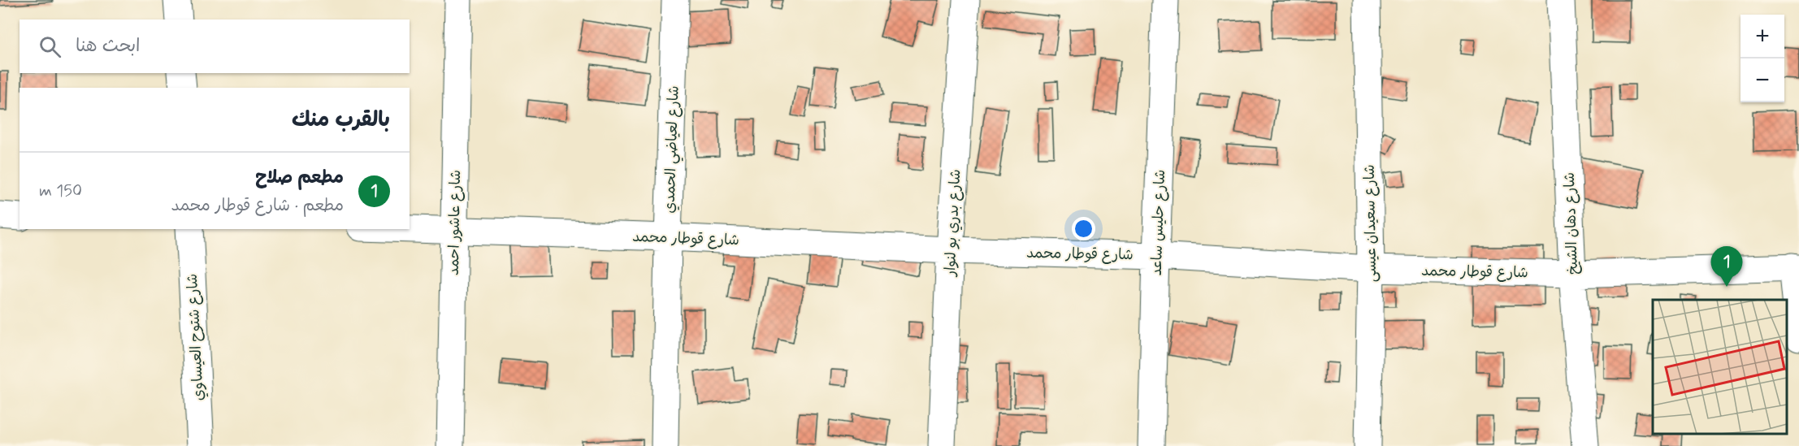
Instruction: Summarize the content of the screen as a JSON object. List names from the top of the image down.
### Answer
{
  "streets": {
    "street": [
      "شارع لعياضي الحمدي",
      "شارع عاشور احمد",
      "شارع بدري بو لنوار",
      "شارع حليس ساعد",
      "شارع سعيدان عيسى",
      "شارع دهان الشيخ",
      "شارع قوطار محمد",
      "شارع شتوح العيساوي"
    ]
  },
  "crossings": [
    ["شارع لعياضي الحمدي", "شارع قوطار محمد"],
    ["شارع عاشور احمد", "شارع قوطار محمد"],
    ["شارع بدري بو لنوار", "شارع قوطار محمد"],
    ["شارع حليس ساعد", "شارع قوطار محمد"],
    ["شارع سعيدان عيسى", "شارع قوطار محمد"],
    ["شارع دهان الشيخ", "شارع قوطار محمد"]
  ],
  "page": {
    "map_buttons": ["+", "−"],
    "search": "ابحث هنا",
    "heading": "بالقرب منك",
    "list": [
      {
        "mark": "1",
        "name": "مطعم صلاح",
        "note": "مطعم · شارع قوطار محمد",
        "value": "150 m"
      }
    ],
    "pins": "1"
  }
}
